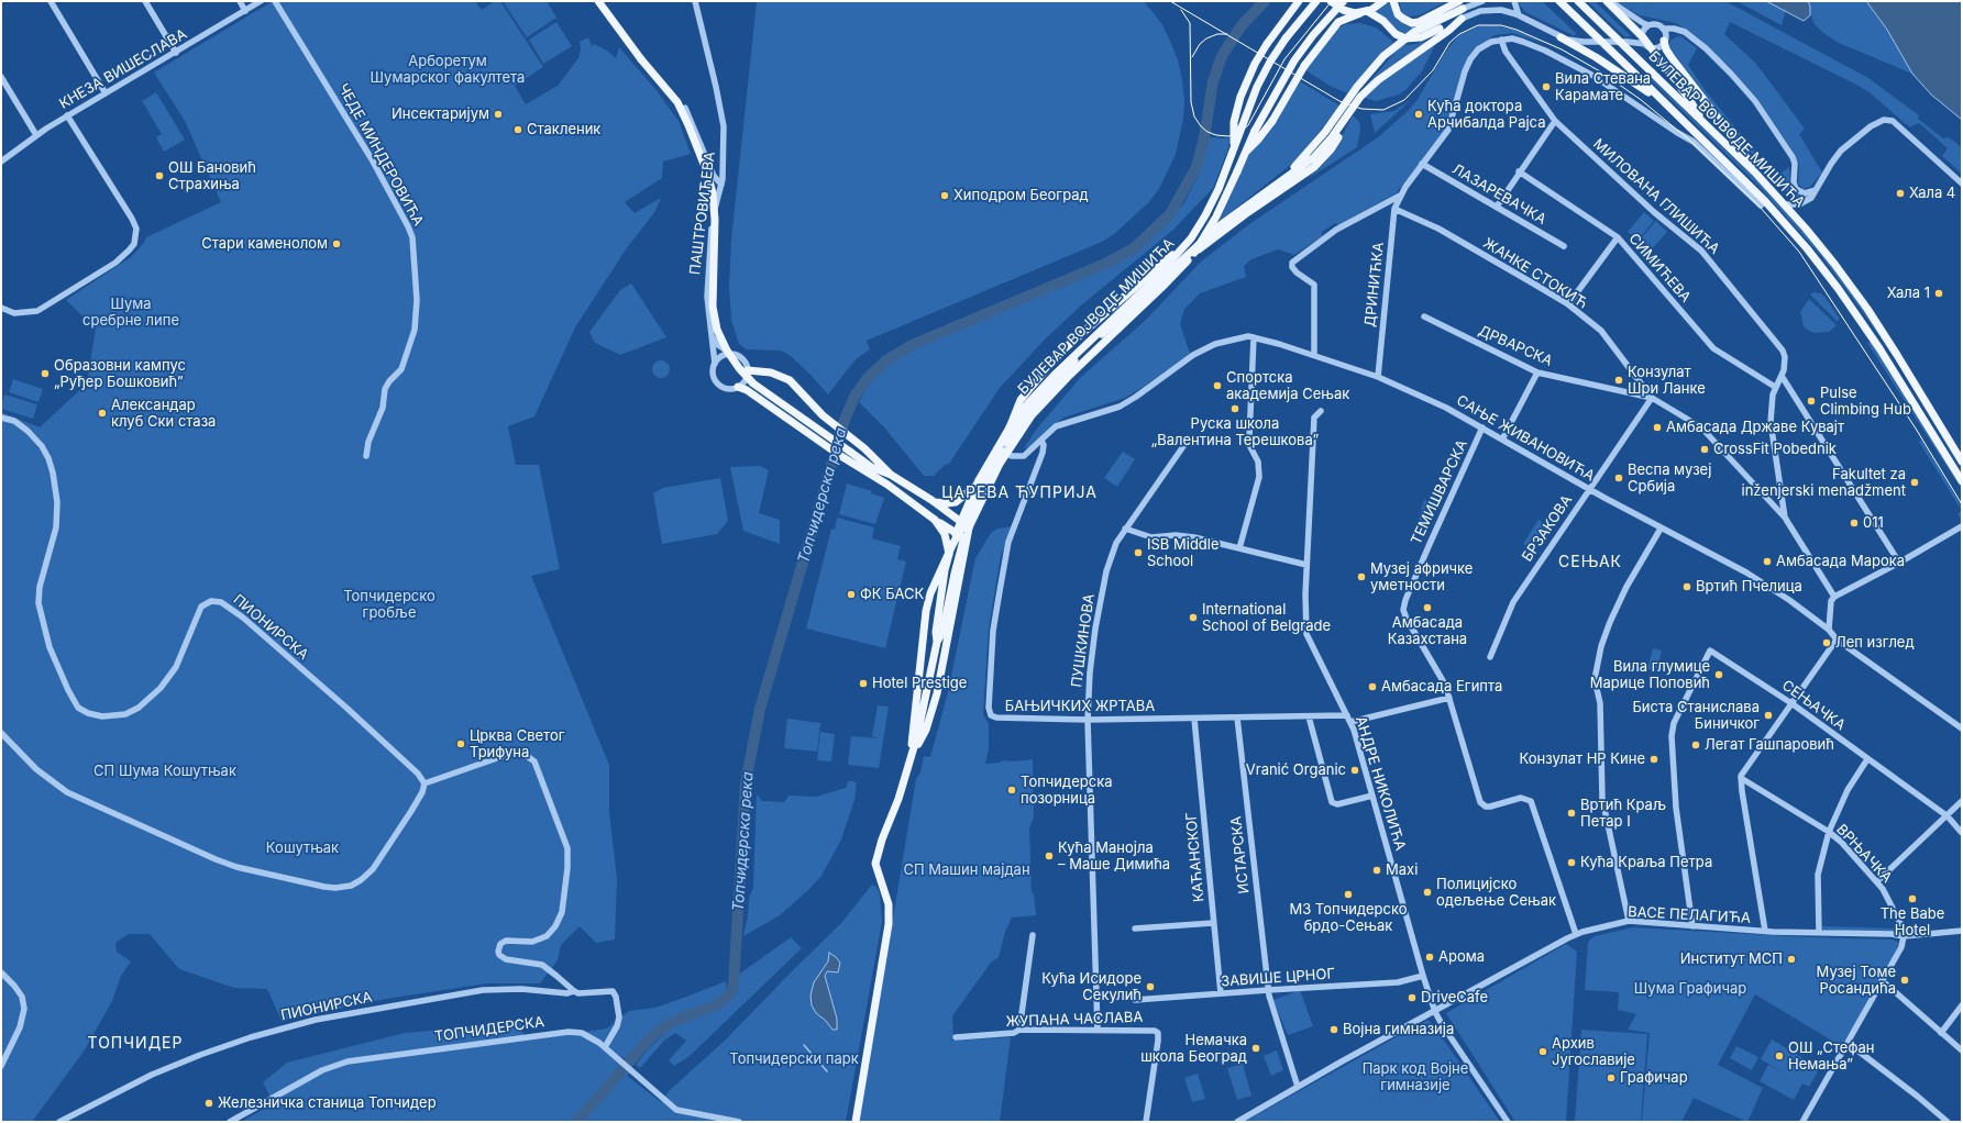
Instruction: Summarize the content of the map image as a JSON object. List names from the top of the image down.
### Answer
{
  "streets": {
    "main road": ["БУЛЕВАР ВОЈВОДЕ МИШИЋА"],
    "street": [
      "КНЕЗА ВИШЕСЛАВА",
      "ЧЕДЕ МИНДЕРОВИЋА",
      "ЛАЗАРЕВАЧКА",
      "МИЛОВАНА ГЛИШИЋА",
      "ПАШТРОВИЋЕВА",
      "СИМИЋЕВА",
      "ЖАНКЕ СТОКИЋ",
      "ДРИНИЋКА",
      "ДРВАРСКА",
      "САЊЕ ЖИВАНОВИЋА",
      "ТЕМИШВАРСКА",
      "БРЗАКОВА",
      "ПИОНИРСКА",
      "ПУШКИНОВА",
      "СЕЊАЧКА",
      "БАЊИЧКИХ ЖРТАВА",
      "АНДРЕ НИКОЛИЋА",
      "ВРЊАЧКА",
      "ИСТАРСКА",
      "КАЋАНСКОГ",
      "ВАСЕ ПЕЛАГИЋА",
      "ЗАВИШЕ ЦРНОГ",
      "ЖУПАНА ЧАСЛАВА",
      "ТОПЧИДЕРСКА"
    ]
  },
  "crossings": [
    ["БУЛЕВАР ВОЈВОДЕ МИШИЋА", "МИЛОВАНА ГЛИШИЋА"],
    ["БУЛЕВАР ВОЈВОДЕ МИШИЋА", "ДРИНИЋКА"],
    ["ЛАЗАРЕВАЧКА", "ДРИНИЋКА"],
    ["МИЛОВАНА ГЛИШИЋА", "ДРИНИЋКА"],
    ["ЖАНКЕ СТОКИЋ", "ДРИНИЋКА"],
    ["ЖАНКЕ СТОКИЋ", "ДРВАРСКА"],
    ["ЖАНКЕ СТОКИЋ", "БРЗАКОВА"],
    ["ДРИНИЋКА", "САЊЕ ЖИВАНОВИЋА"],
    ["ДРВАРСКА", "БРЗАКОВА"],
    ["САЊЕ ЖИВАНОВИЋА", "ТЕМИШВАРСКА"],
    ["САЊЕ ЖИВАНОВИЋА", "БРЗАКОВА"],
    ["САЊЕ ЖИВАНОВИЋА", "БАЊИЧКИХ ЖРТАВА"],
    ["ТЕМИШВАРСКА", "ВАСЕ ПЕЛАГИЋА"],
    ["ПИОНИРСКА", "ТОПЧИДЕРСКА"],
    ["ПУШКИНОВА", "БАЊИЧКИХ ЖРТАВА"],
    ["ПУШКИНОВА", "ЖУПАНА ЧАСЛАВА"],
    ["СЕЊАЧКА", "ВАСЕ ПЕЛАГИЋА"],
    ["БАЊИЧКИХ ЖРТАВА", "АНДРЕ НИКОЛИЋА"],
    ["БАЊИЧКИХ ЖРТАВА", "ИСТАРСКА"],
    ["БАЊИЧКИХ ЖРТАВА", "КАЋАНСКОГ"],
    ["АНДРЕ НИКОЛИЋА", "ВАСЕ ПЕЛАГИЋА"],
    ["АНДРЕ НИКОЛИЋА", "ЗАВИШЕ ЦРНОГ"],
    ["ВРЊАЧКА", "ВАСЕ ПЕЛАГИЋА"],
    ["ИСТАРСКА", "ВАСЕ ПЕЛАГИЋА"],
    ["ИСТАРСКА", "ЗАВИШЕ ЦРНОГ"],
    ["КАЋАНСКОГ", "ЗАВИШЕ ЦРНОГ"]
  ],
  "districts": ["ЦАРЕВА ЋУПРИЈА", "СЕЊАК", "ТОПЧИДЕР"],
  "water": ["Топчидерска река"],
  "parks": [
    "Арборетум Шумарског факултета",
    "Шума сребрне липе",
    "Топчидерско гробље",
    "СП Шума Кошутњак",
    "Кошутњак",
    "СП Машин мајдан",
    "Шума Графичар",
    "Топчидерски парк",
    "Парк код Војне гимназије"
  ],
  "places": [
    "Вила Стевана Карамате",
    "Инсектаријум",
    "Кућа доктора Арчибалда Рајса",
    "Стакленик",
    "ОШ Бановић Страхиња",
    "Хала 4",
    "Хиподром Београд",
    "Стари каменолом",
    "Хала 1",
    "Образовни кампус „Руђер Бошковић”",
    "Конзулат Шри Ланке",
    "Спортска академија Сењак",
    "Pulse Climbing Hub",
    "Руска школа „Валентина Терешкова”",
    "Александар клуб Ски стаза",
    "Амбасада Државе Кувајт",
    "CrossFit Pobednik",
    "Веспа музеј Србија",
    "Fakultet za inženjerski menadžment",
    "011",
    "ISB Middle School",
    "Амбасада Марока",
    "Музеј афричке уметности",
    "Вртић Пчелица",
    "ФК БАСК",
    "Амбасада Казахстана",
    "International School of Belgrade",
    "Леп изглед",
    "Вила глумице Марице Поповић",
    "Hotel Prestige",
    "Амбасада Египта",
    "Биста Станислава Биничког",
    "Црква Светог Трифуна",
    "Легат Гашпаровић",
    "Конзулат НР Кине",
    "Vranić Organic",
    "Топчидерска позорница",
    "Вртић Краљ Петар I",
    "Кућа Манојла – Маше Димића",
    "Кућа Краља Петра",
    "Maxi",
    "Полицијско одељење Сењак",
    "МЗ Топчидерско брдо-Сењак",
    "The Babe Hotel",
    "Арома",
    "Институт МСП",
    "Музеј Томе Росандића",
    "Кућа Исидоре Секулић",
    "DriveCafe",
    "Војна гимназија",
    "Немачка школа Београд",
    "Архив Југославије",
    "ОШ „Стефан Немања”",
    "Графичар",
    "Железничка станица Топчидер"
  ]
}
